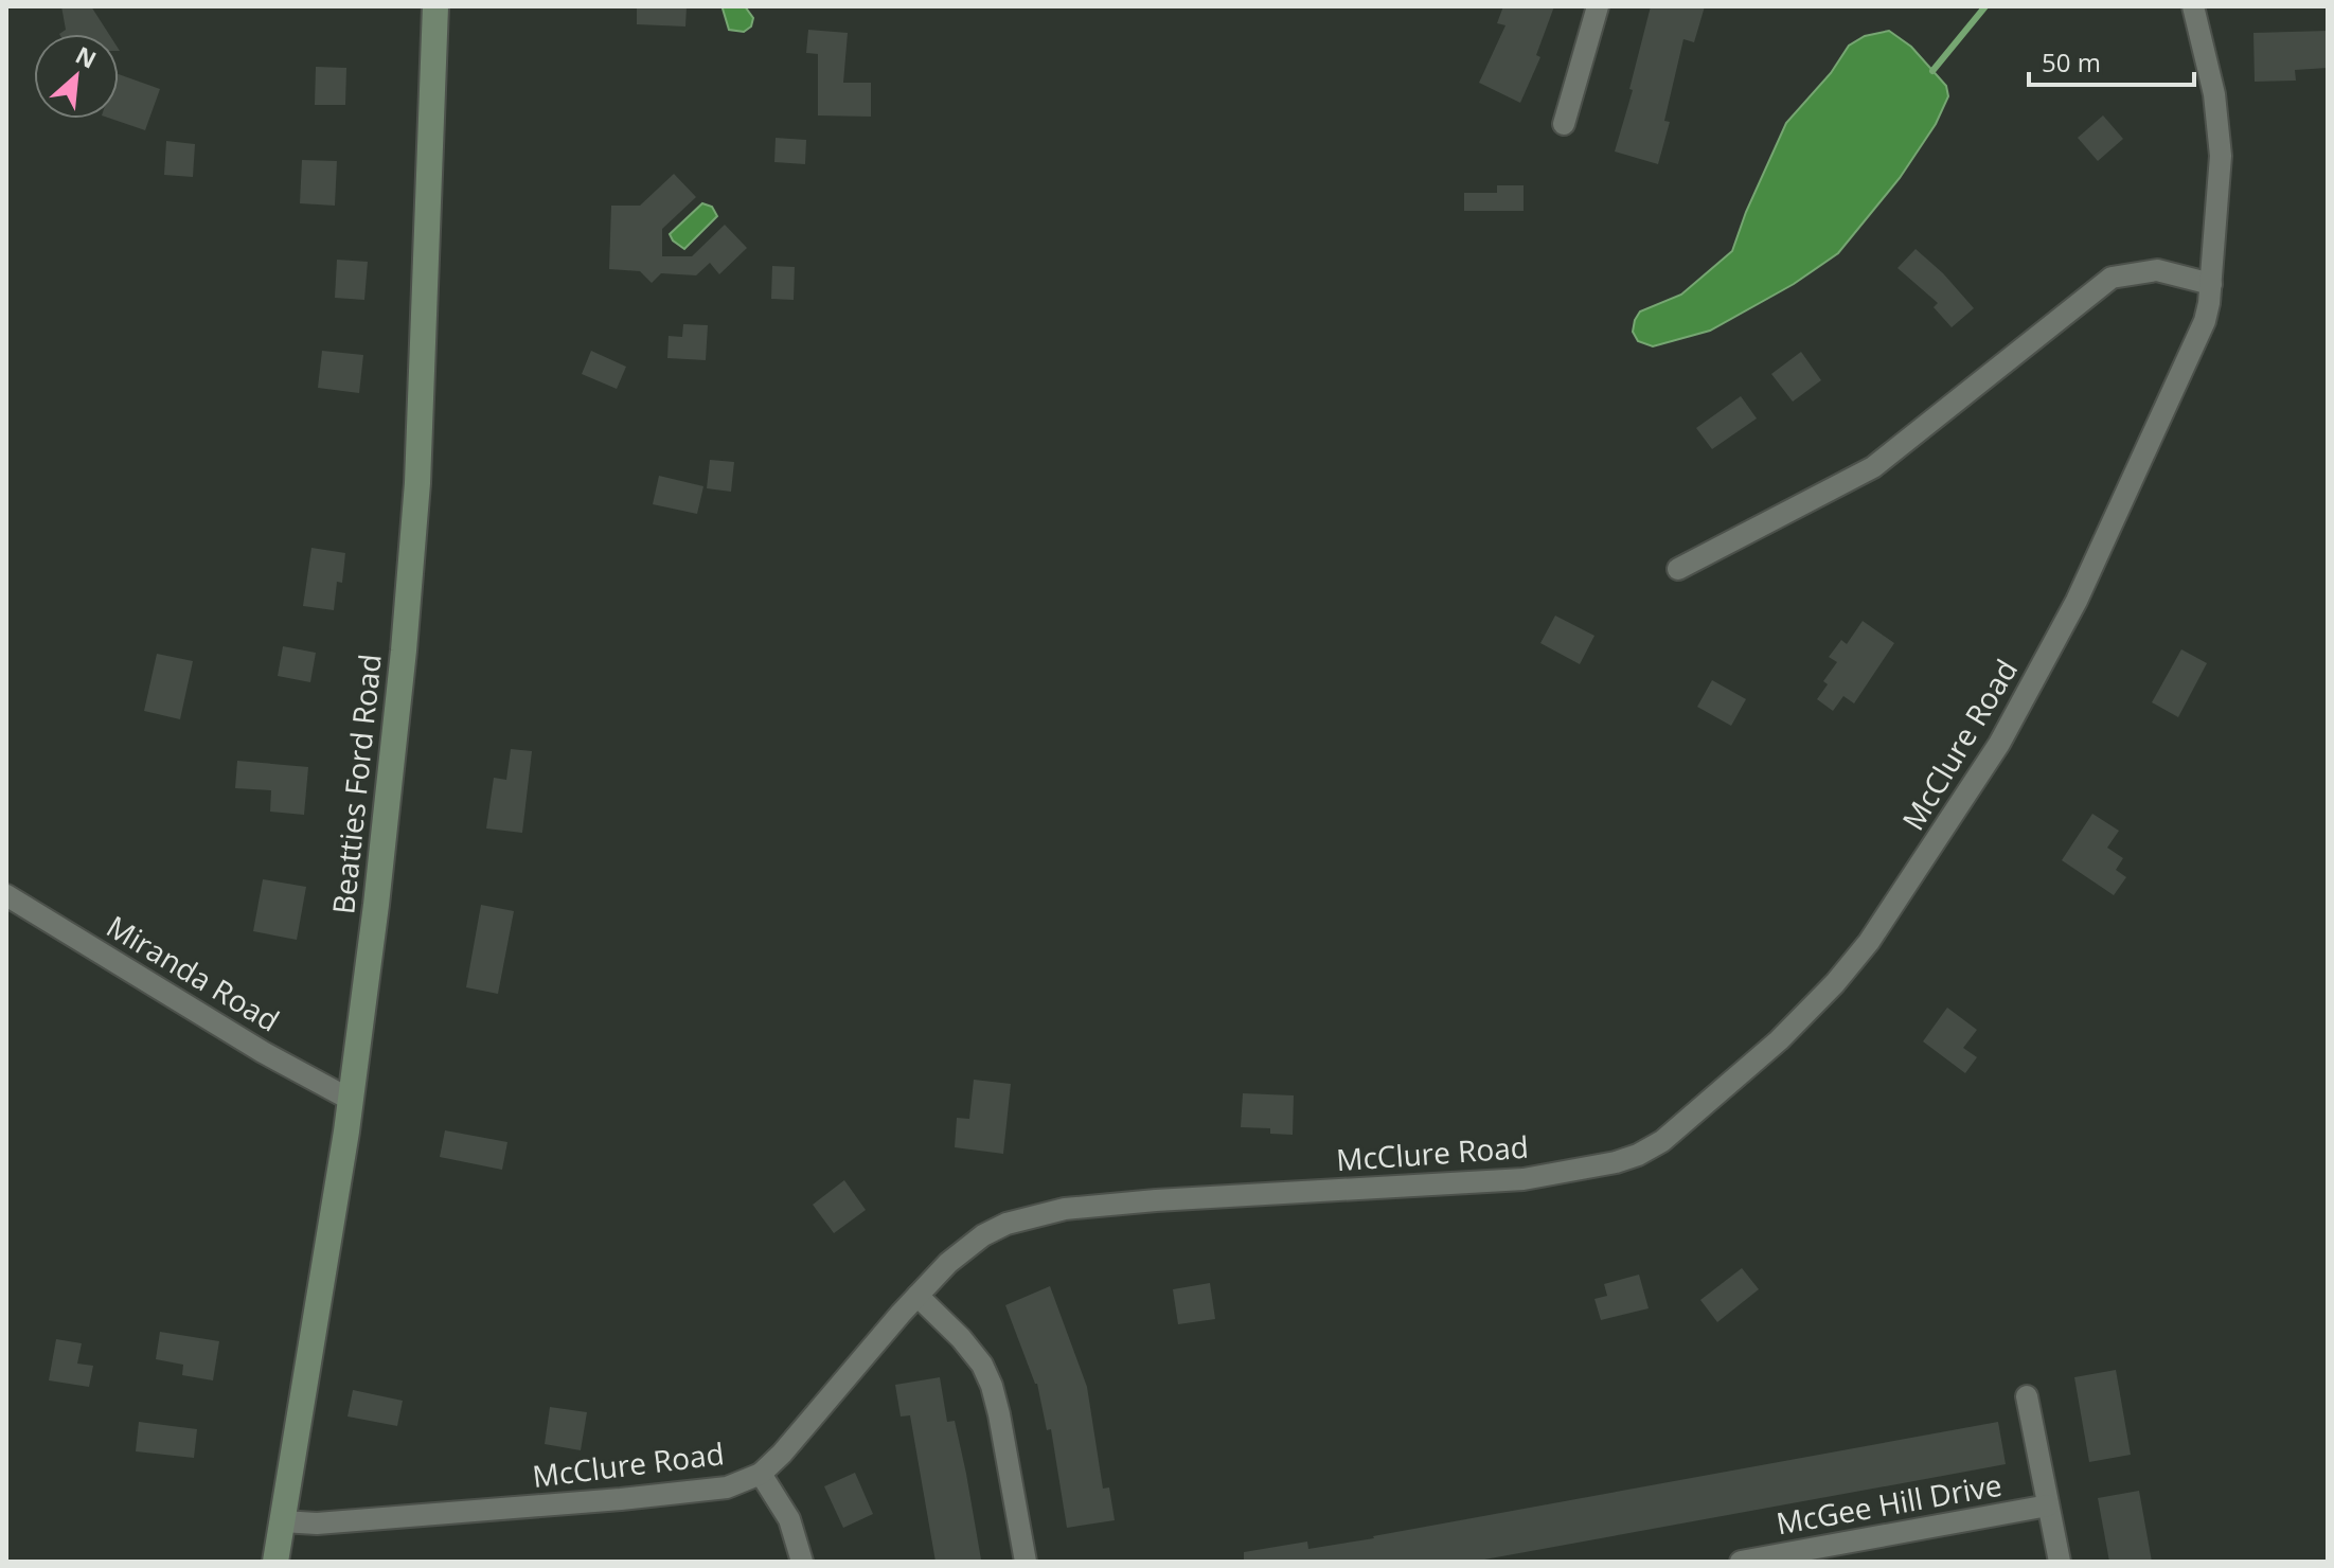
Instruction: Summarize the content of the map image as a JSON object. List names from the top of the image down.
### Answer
{
  "streets": {
    "main road": ["Beatties Ford Road"],
    "street": ["McClure Road", "Miranda Road", "McGee Hill Drive"]
  },
  "crossings": [
    ["McClure Road", "Beatties Ford Road"],
    ["Beatties Ford Road", "Miranda Road"]
  ],
  "scale_bar": "50 m",
  "north": "top right"
}
